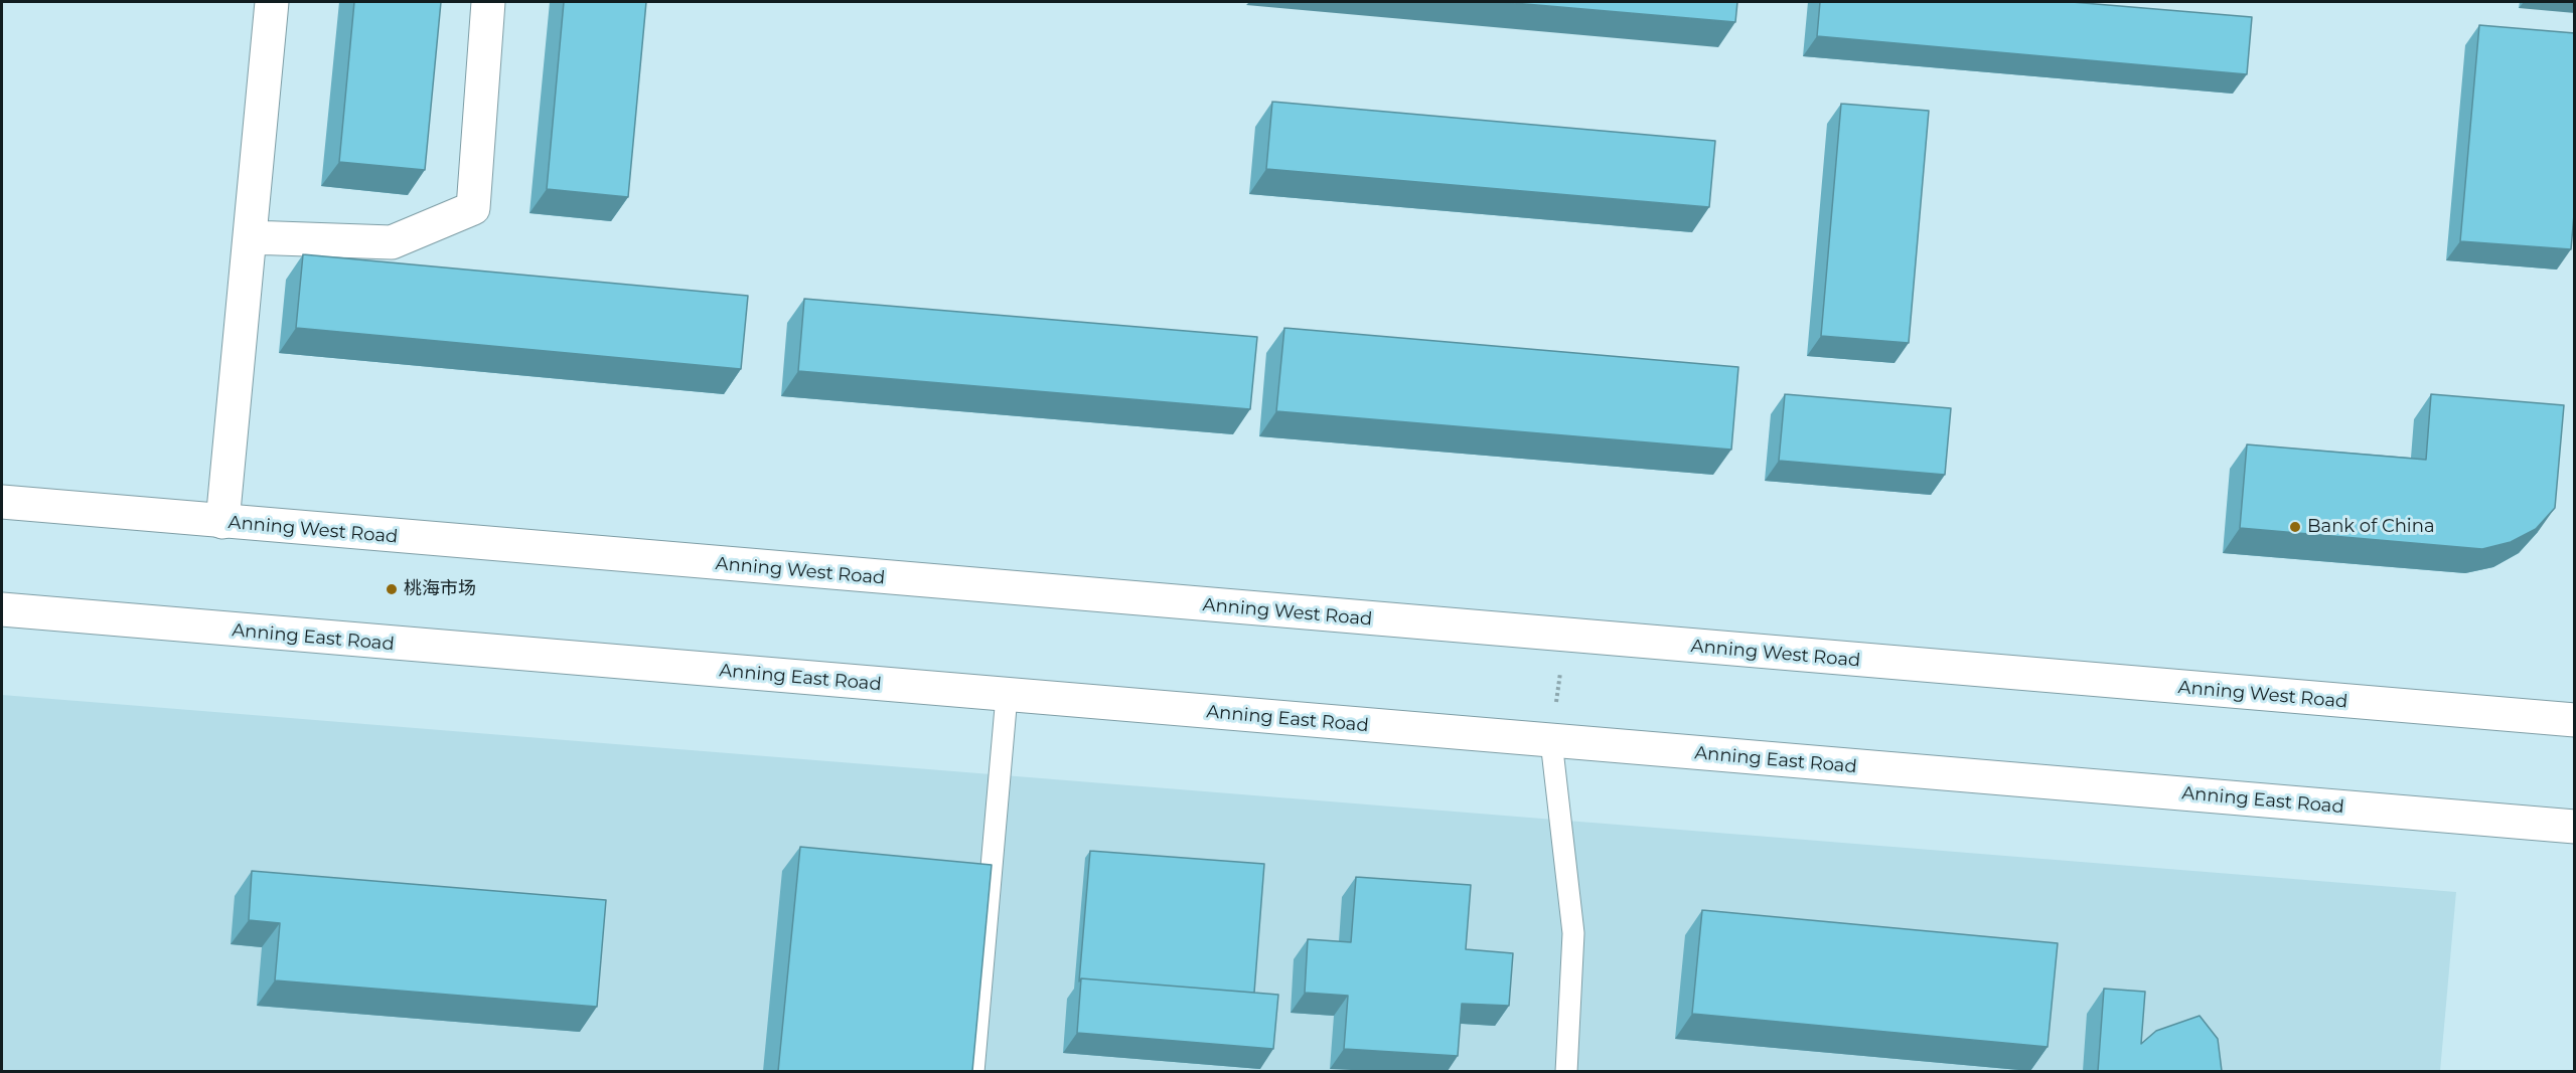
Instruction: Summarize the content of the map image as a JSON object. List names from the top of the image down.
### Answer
{
  "streets": {
    "main road": ["Anning West Road", "Anning East Road"]
  },
  "places": ["Bank of China", "桃海市场"]
}
